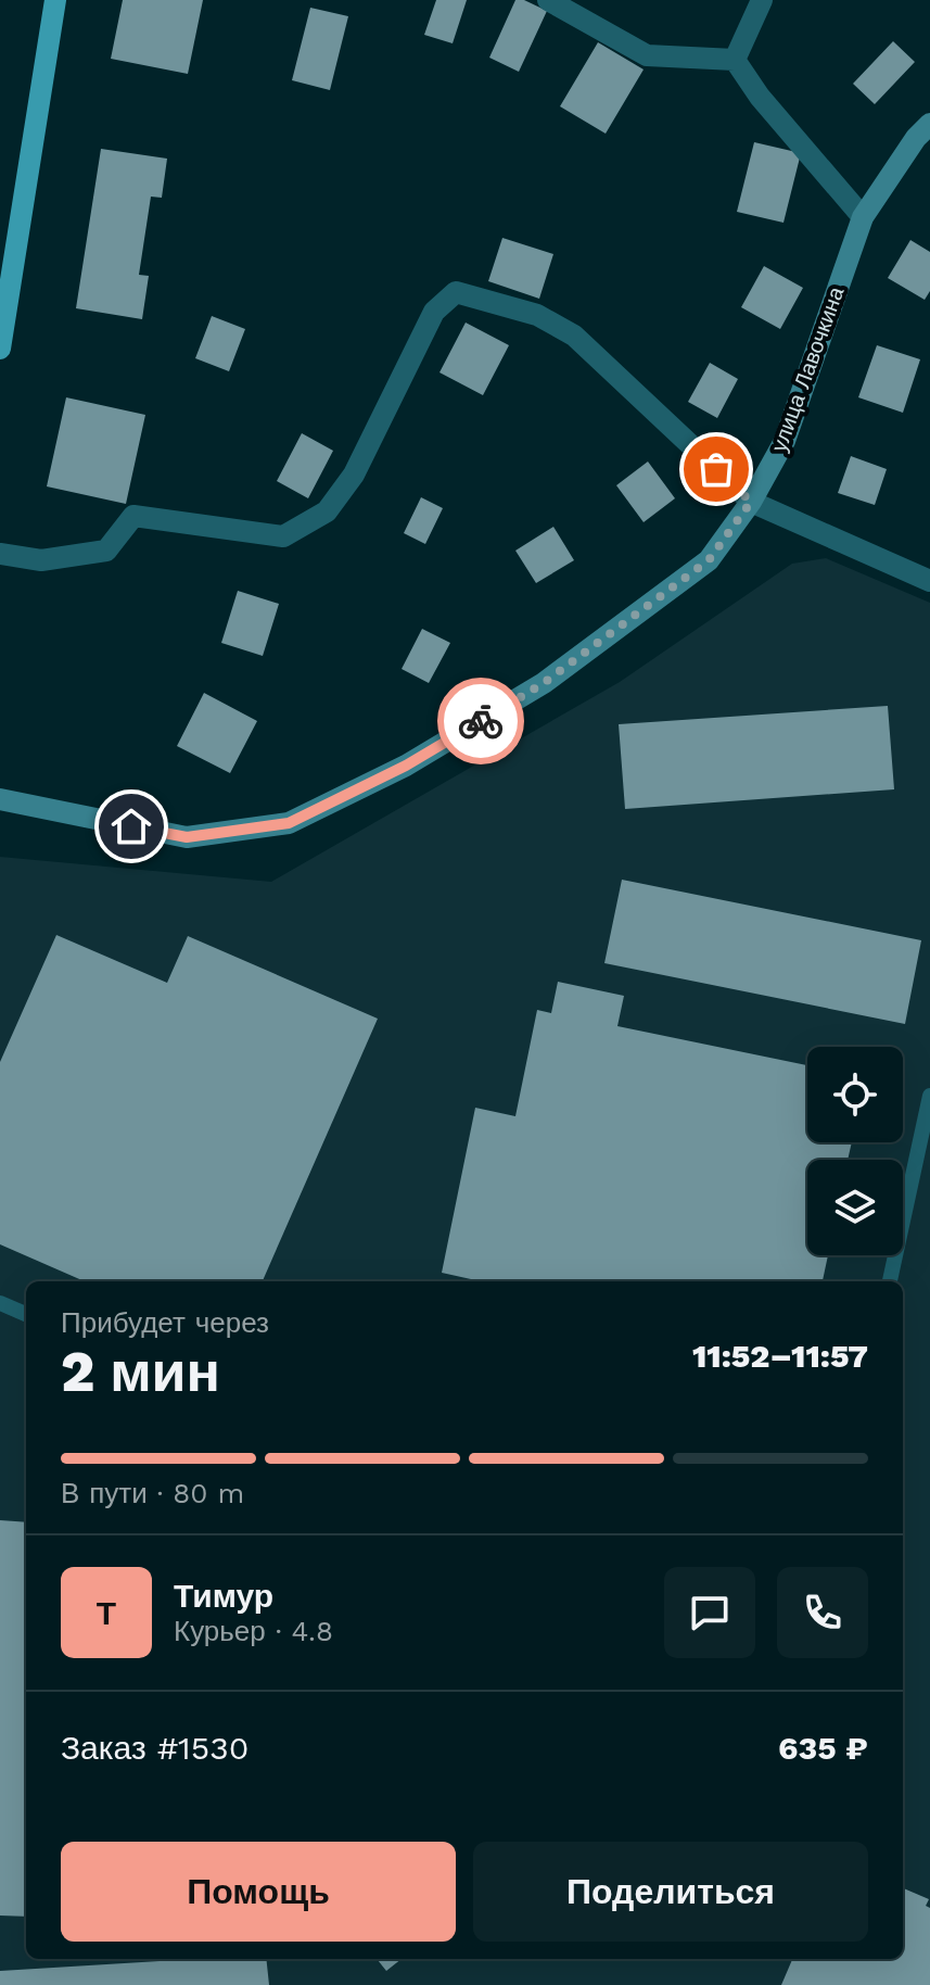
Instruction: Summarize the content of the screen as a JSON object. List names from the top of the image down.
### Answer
{
  "streets": {
    "main road": ["улица Лавочкина"]
  },
  "page": {
    "heading": ["2 мин", "Прибудет через", "11:52–11:57"],
    "panel": [
      "Тимур",
      "Курьер · 4.8",
      "Заказ #1530",
      "635 ₽"
    ],
    "bar": "В пути · 80 m",
    "round": "Т",
    "buttons": ["Помощь", "Поделиться"]
  }
}
